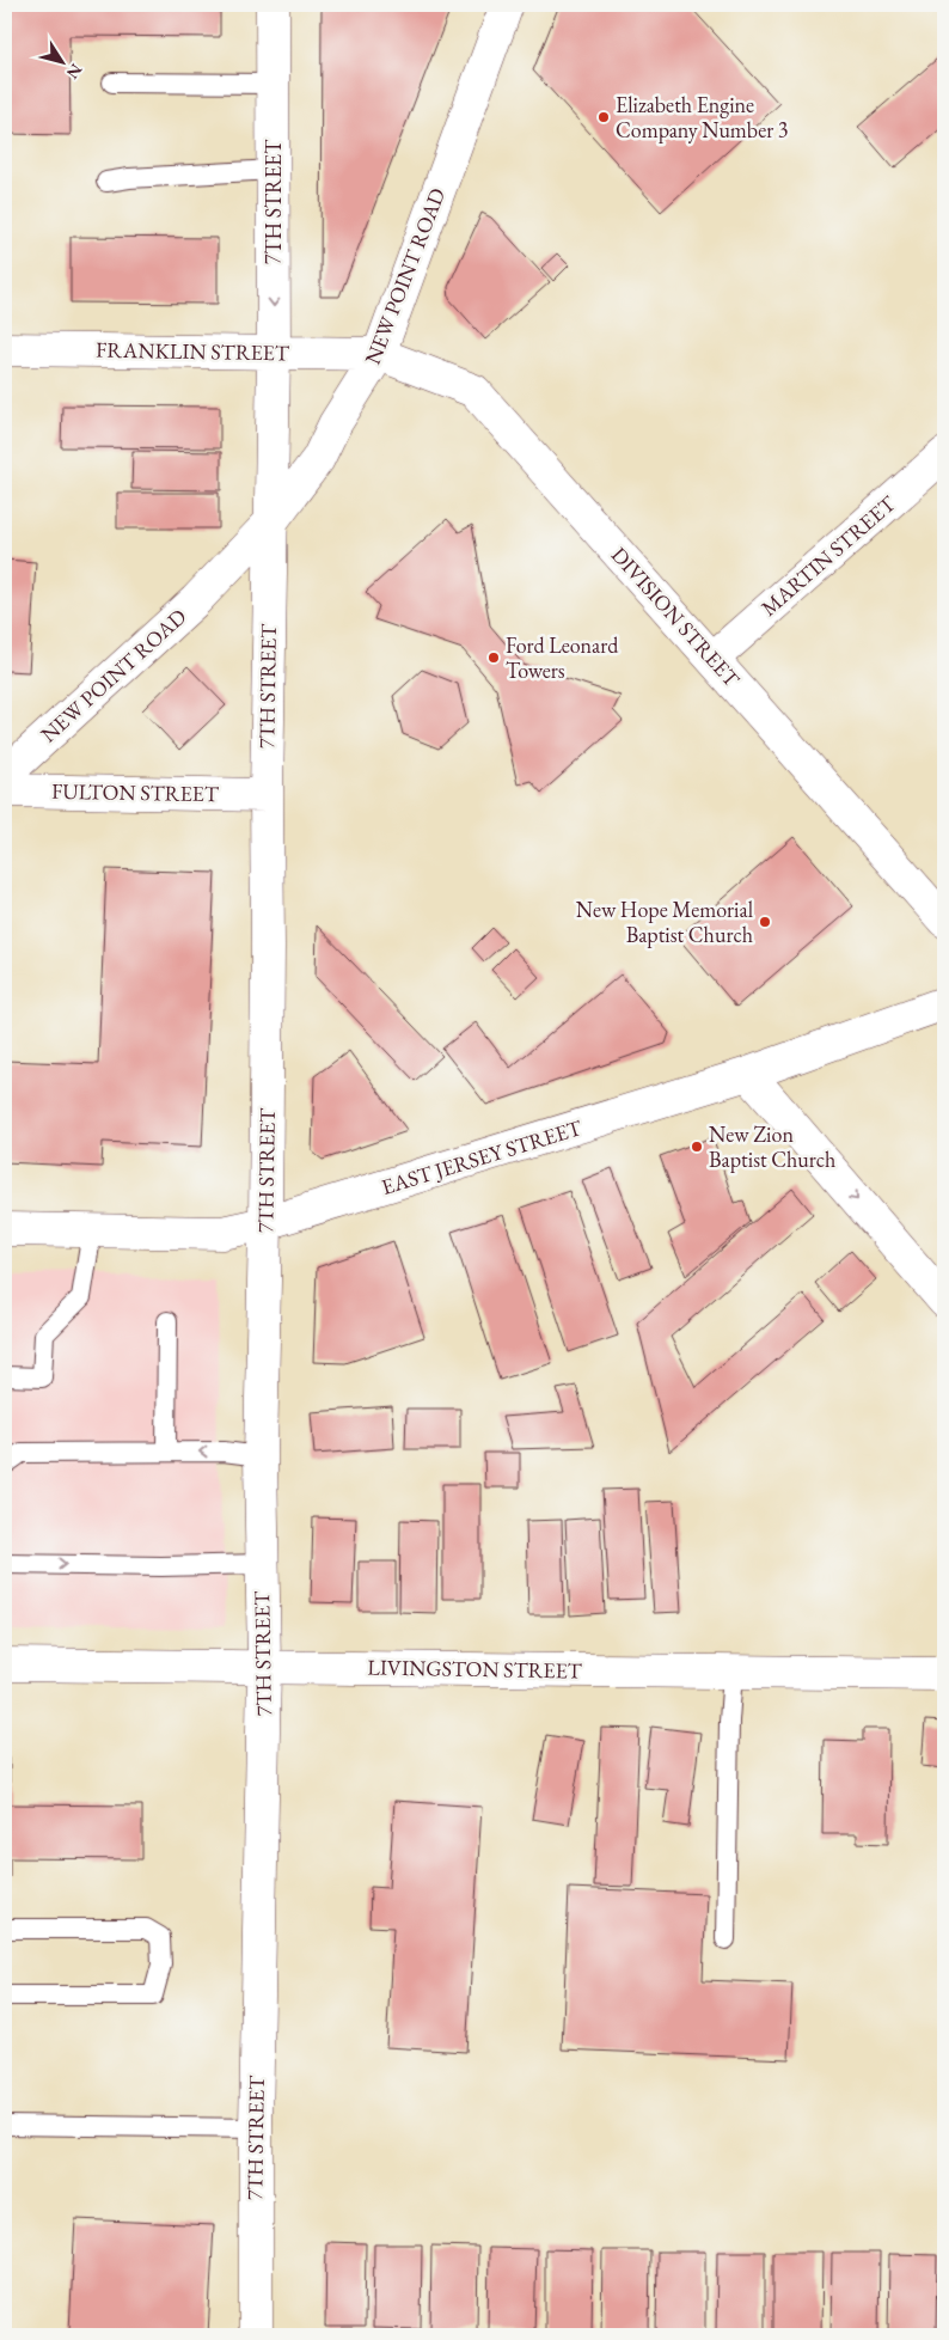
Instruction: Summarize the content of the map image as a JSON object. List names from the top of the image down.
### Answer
{
  "streets": {
    "street": [
      "7TH STREET",
      "NEW POINT ROAD",
      "FRANKLIN STREET",
      "MARTIN STREET",
      "DIVISION STREET",
      "FULTON STREET",
      "EAST JERSEY STREET",
      "LIVINGSTON STREET"
    ]
  },
  "crossings": [
    ["7TH STREET", "NEW POINT ROAD"],
    ["7TH STREET", "FRANKLIN STREET"],
    ["7TH STREET", "FULTON STREET"],
    ["7TH STREET", "EAST JERSEY STREET"],
    ["7TH STREET", "LIVINGSTON STREET"],
    ["NEW POINT ROAD", "FRANKLIN STREET"],
    ["NEW POINT ROAD", "DIVISION STREET"],
    ["FRANKLIN STREET", "DIVISION STREET"],
    ["MARTIN STREET", "DIVISION STREET"]
  ],
  "places": [
    "Elizabeth Engine Company Number 3",
    "Ford Leonard Towers",
    "New Hope Memorial Baptist Church",
    "New Zion Baptist Church"
  ],
  "north": "bottom right"
}
